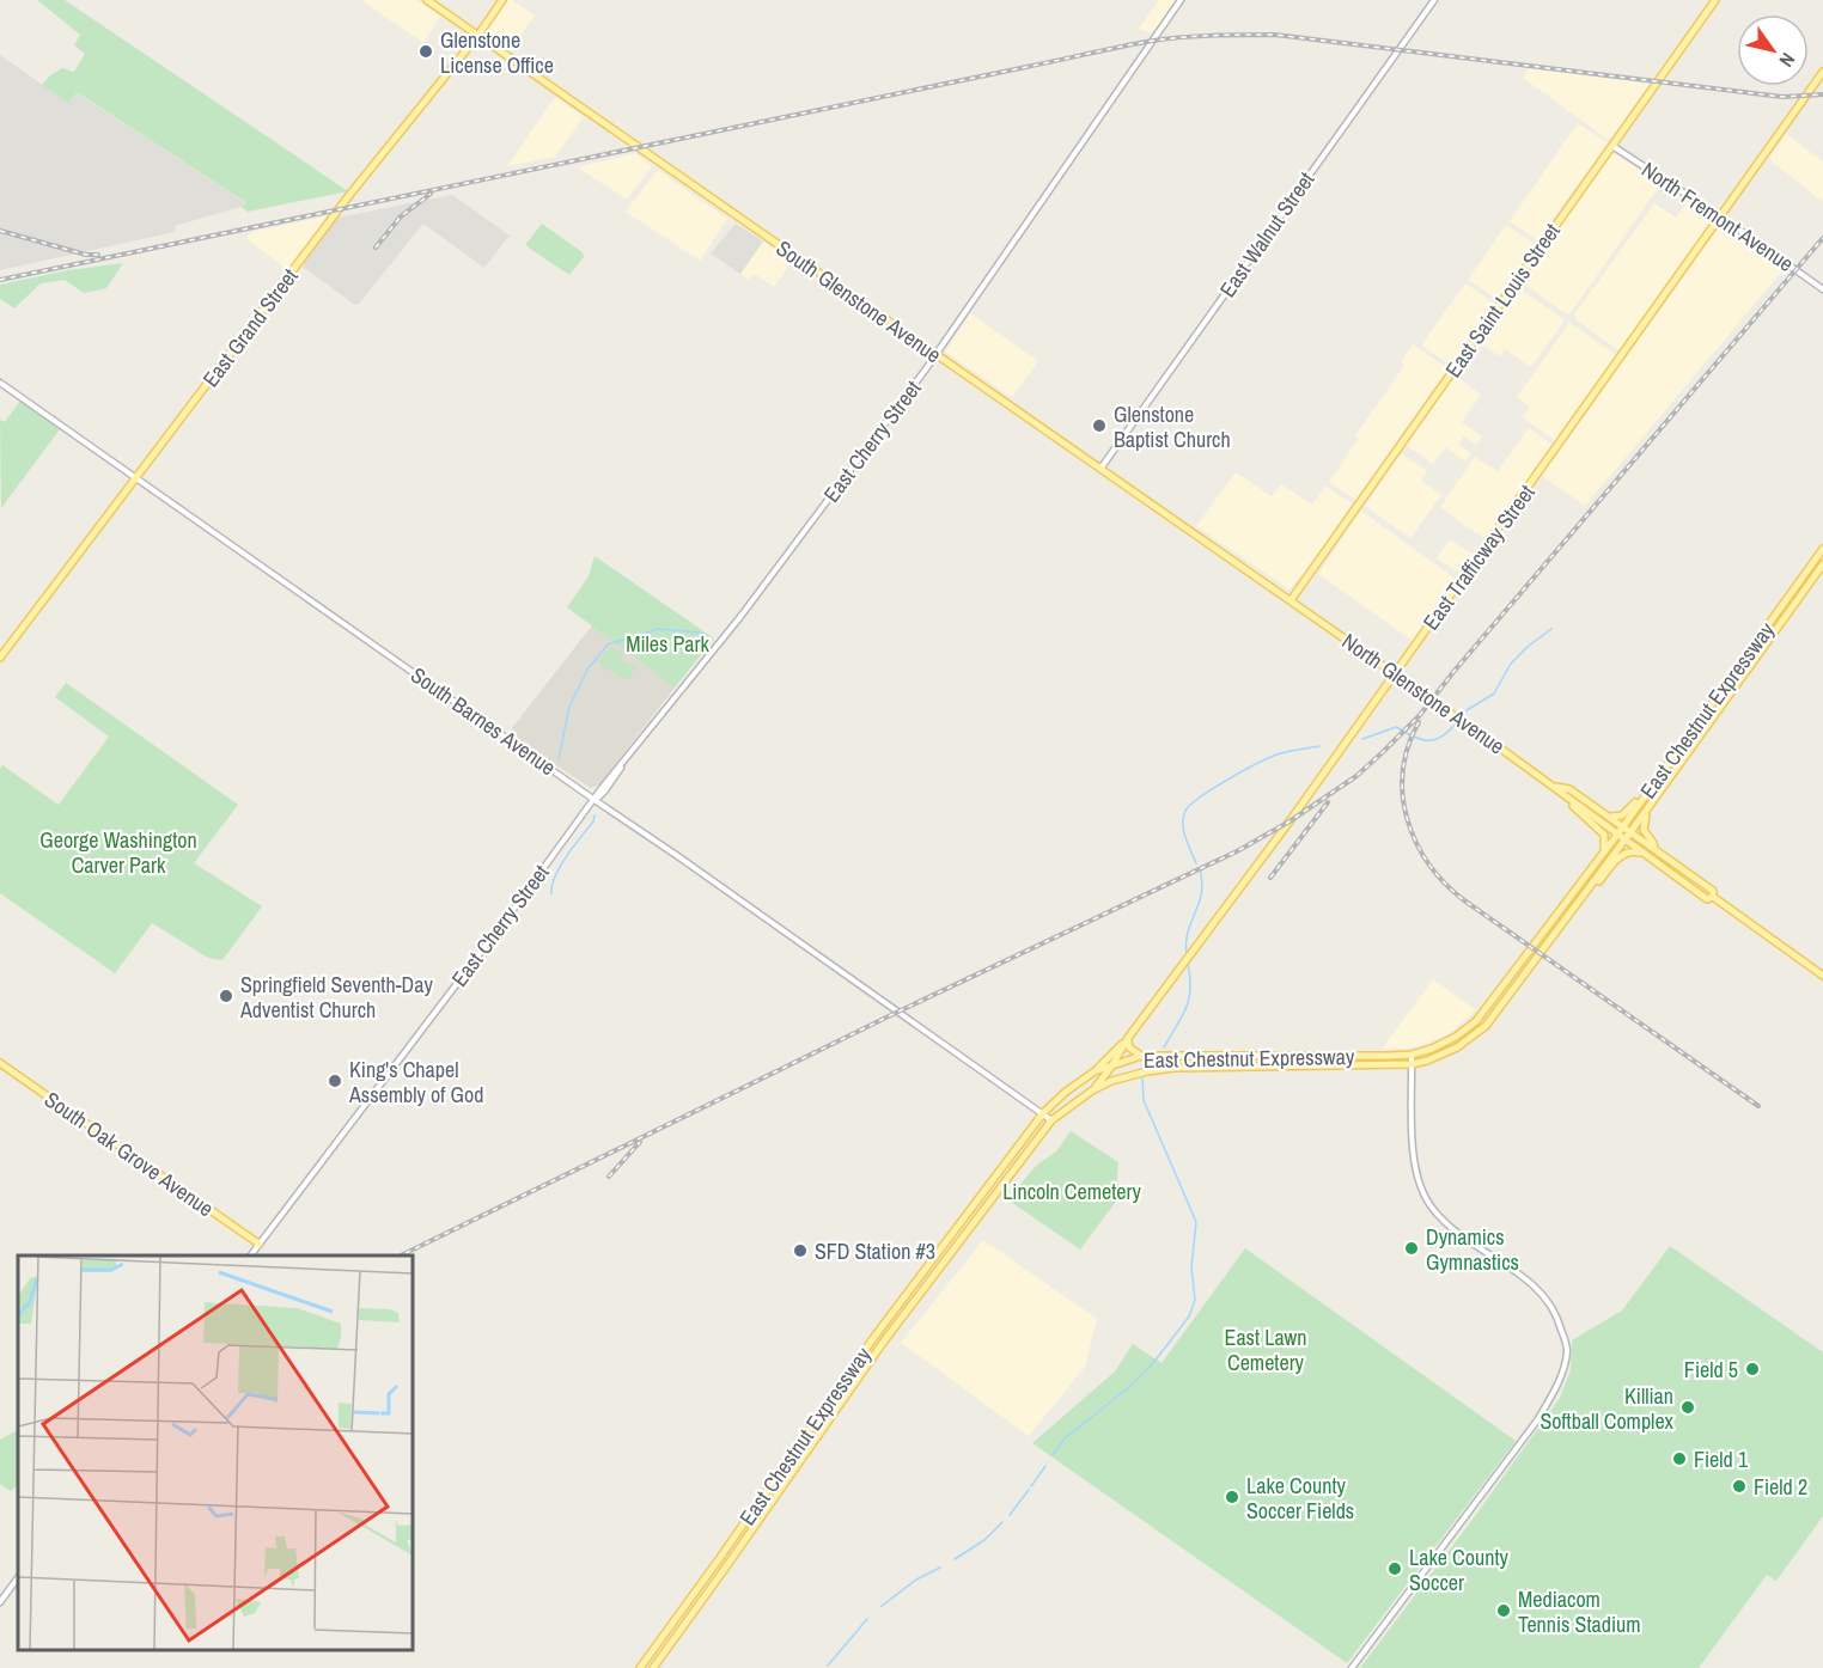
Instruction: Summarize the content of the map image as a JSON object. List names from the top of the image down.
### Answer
{
  "streets": {
    "main road": [
      "East Saint Louis Street",
      "South Glenstone Avenue",
      "East Grand Street",
      "East Trafficway Street",
      "North Glenstone Avenue",
      "East Chestnut Expressway",
      "South Oak Grove Avenue"
    ],
    "street": [
      "North Fremont Avenue",
      "East Walnut Street",
      "East Cherry Street",
      "South Barnes Avenue"
    ]
  },
  "crossings": [
    ["North Fremont Avenue", "East Saint Louis Street"],
    ["North Fremont Avenue", "East Trafficway Street"],
    ["East Walnut Street", "South Glenstone Avenue"],
    ["East Saint Louis Street", "South Glenstone Avenue"],
    ["East Saint Louis Street", "North Glenstone Avenue"],
    ["South Glenstone Avenue", "East Grand Street"],
    ["South Glenstone Avenue", "East Cherry Street"],
    ["South Glenstone Avenue", "North Glenstone Avenue"],
    ["East Grand Street", "South Barnes Avenue"],
    ["East Cherry Street", "South Barnes Avenue"],
    ["East Cherry Street", "South Oak Grove Avenue"],
    ["East Trafficway Street", "East Chestnut Expressway"],
    ["North Glenstone Avenue", "East Chestnut Expressway"],
    ["East Chestnut Expressway", "South Barnes Avenue"]
  ],
  "parks": [
    "Miles Park",
    "George Washington Carver Park",
    "Lincoln Cemetery",
    "East Lawn Cemetery"
  ],
  "places": [
    "Glenstone License Office",
    "Glenstone Baptist Church",
    "Springfield Seventh-Day Adventist Church",
    "King's Chapel Assembly of God",
    "Dynamics Gymnastics",
    "SFD Station #3",
    "Field 5",
    "Killian Softball Complex",
    "Field 1",
    "Field 2",
    "Lake County Soccer Fields",
    "Lake County Soccer",
    "Mediacom Tennis Stadium"
  ],
  "north": "bottom right"
}
